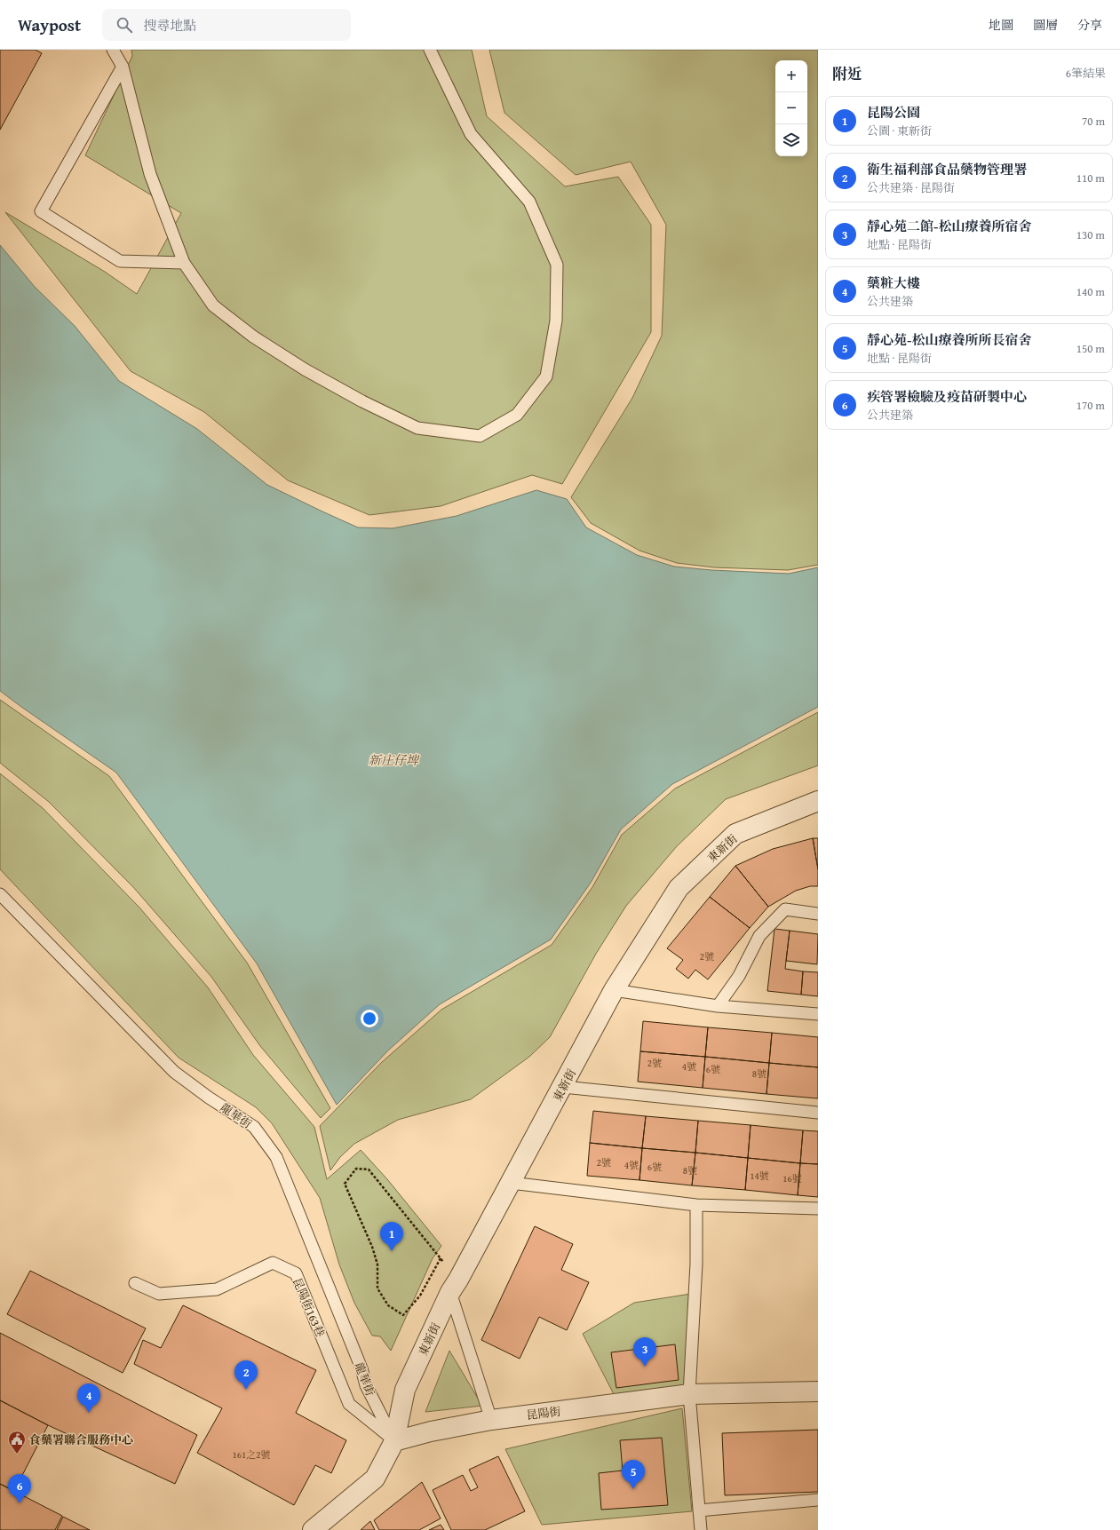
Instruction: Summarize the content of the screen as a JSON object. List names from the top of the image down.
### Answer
{
  "streets": {
    "street": ["東新街", "昆陽街"],
    "lane": ["龍華街", "昆陽街163巷"]
  },
  "crossings": [
    ["東新街", "龍華街"],
    ["東新街", "昆陽街163巷"],
    ["東新街", "昆陽街"],
    ["龍華街", "昆陽街163巷"],
    ["龍華街", "昆陽街"],
    ["昆陽街163巷", "昆陽街"]
  ],
  "water": ["新庄仔埤"],
  "places": {
    "public building": ["食藥署聯合服務中心"]
  },
  "house_numbers": [
    "2號",
    "2號",
    "4號",
    "6號",
    "8號",
    "2號",
    "4號",
    "6號",
    "8號",
    "14號",
    "16號",
    "161之2號"
  ],
  "page": {
    "header": "Waypost",
    "search": "搜尋地點",
    "nav": ["地圖", "圖層", "分享"],
    "heading": ["附近", "6筆結果"],
    "map_buttons": ["+", "−"],
    "list": [
      {
        "mark": "1",
        "name": "昆陽公園",
        "note": "公園 · 東新街",
        "value": "70 m"
      },
      {
        "mark": "2",
        "name": "衛生福利部食品藥物管理署",
        "note": "公共建築 · 昆陽街",
        "value": "110 m"
      },
      {
        "mark": "3",
        "name": "靜心苑二館-松山療養所宿舍",
        "note": "地點 · 昆陽街",
        "value": "130 m"
      },
      {
        "mark": "4",
        "name": "藥粧大樓",
        "note": "公共建築",
        "value": "140 m"
      },
      {
        "mark": "5",
        "name": "靜心苑-松山療養所所長宿舍",
        "note": "地點 · 昆陽街",
        "value": "150 m"
      },
      {
        "mark": "6",
        "name": "疾管署檢驗及疫苗研製中心",
        "note": "公共建築",
        "value": "170 m"
      }
    ],
    "pins": [
      "1",
      "3",
      "2",
      "4",
      "5",
      "6"
    ]
  }
}
